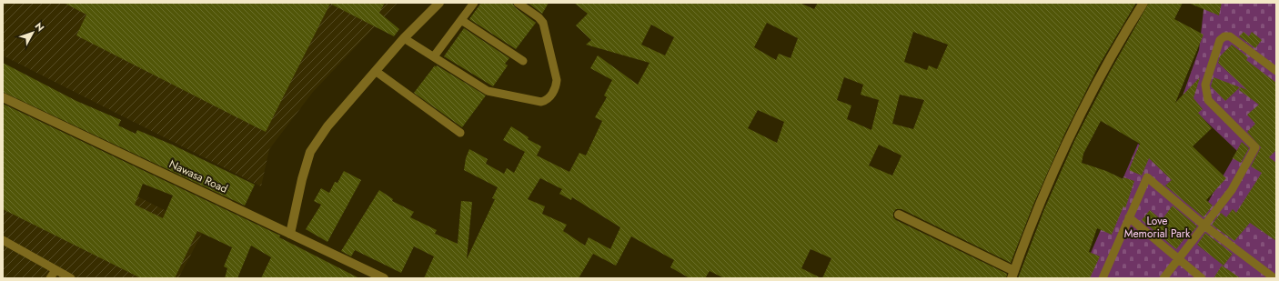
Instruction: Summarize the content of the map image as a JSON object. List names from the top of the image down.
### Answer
{
  "streets": {
    "street": ["Nawasa Road"]
  },
  "parks": ["Love Memorial Park"],
  "north": "top right"
}
